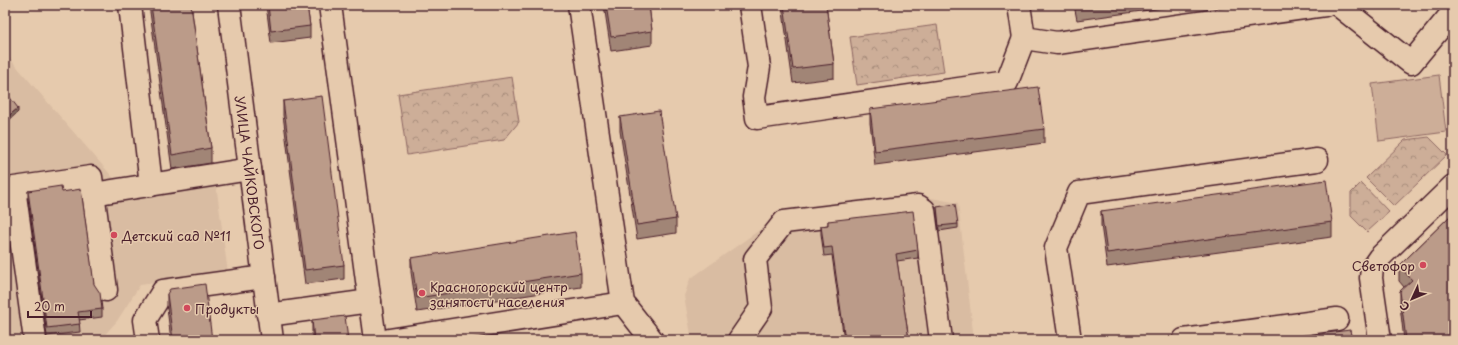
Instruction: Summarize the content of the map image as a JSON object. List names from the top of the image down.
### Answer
{
  "streets": {
    "street": ["УЛИЦА ЧАЙКОВСКОГО"]
  },
  "places": [
    "Детский сад №11",
    "Светофор",
    "Красногорский центр занятости населения",
    "Продукты"
  ],
  "scale_bar": "20 m",
  "north": "bottom left"
}
